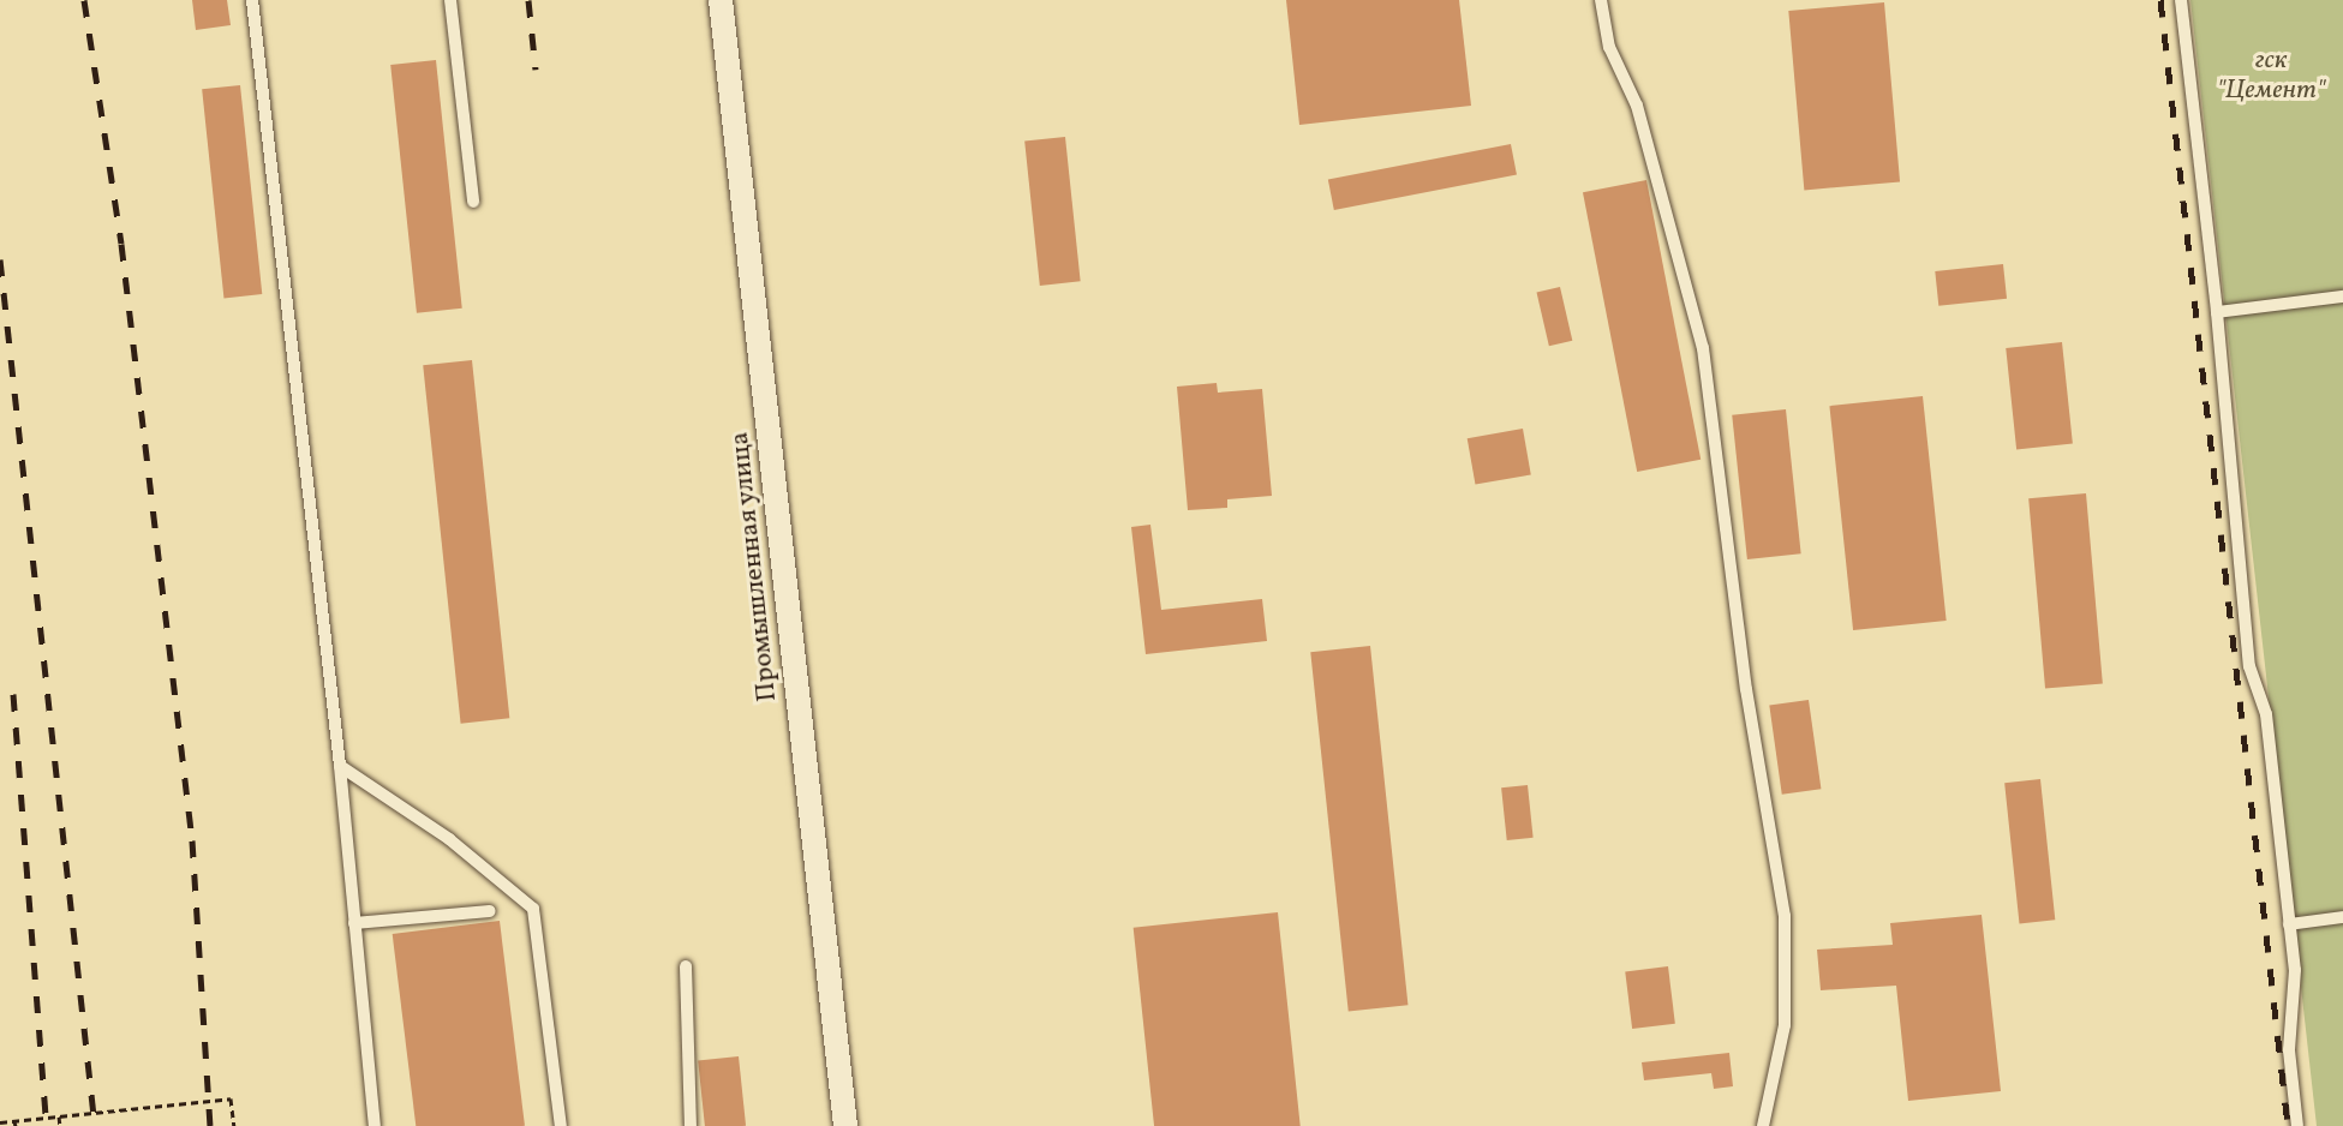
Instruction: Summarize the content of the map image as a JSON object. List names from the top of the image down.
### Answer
{
  "streets": {
    "street": ["Промышленная улица"]
  },
  "parks": ["гск \"Цемент\""]
}
